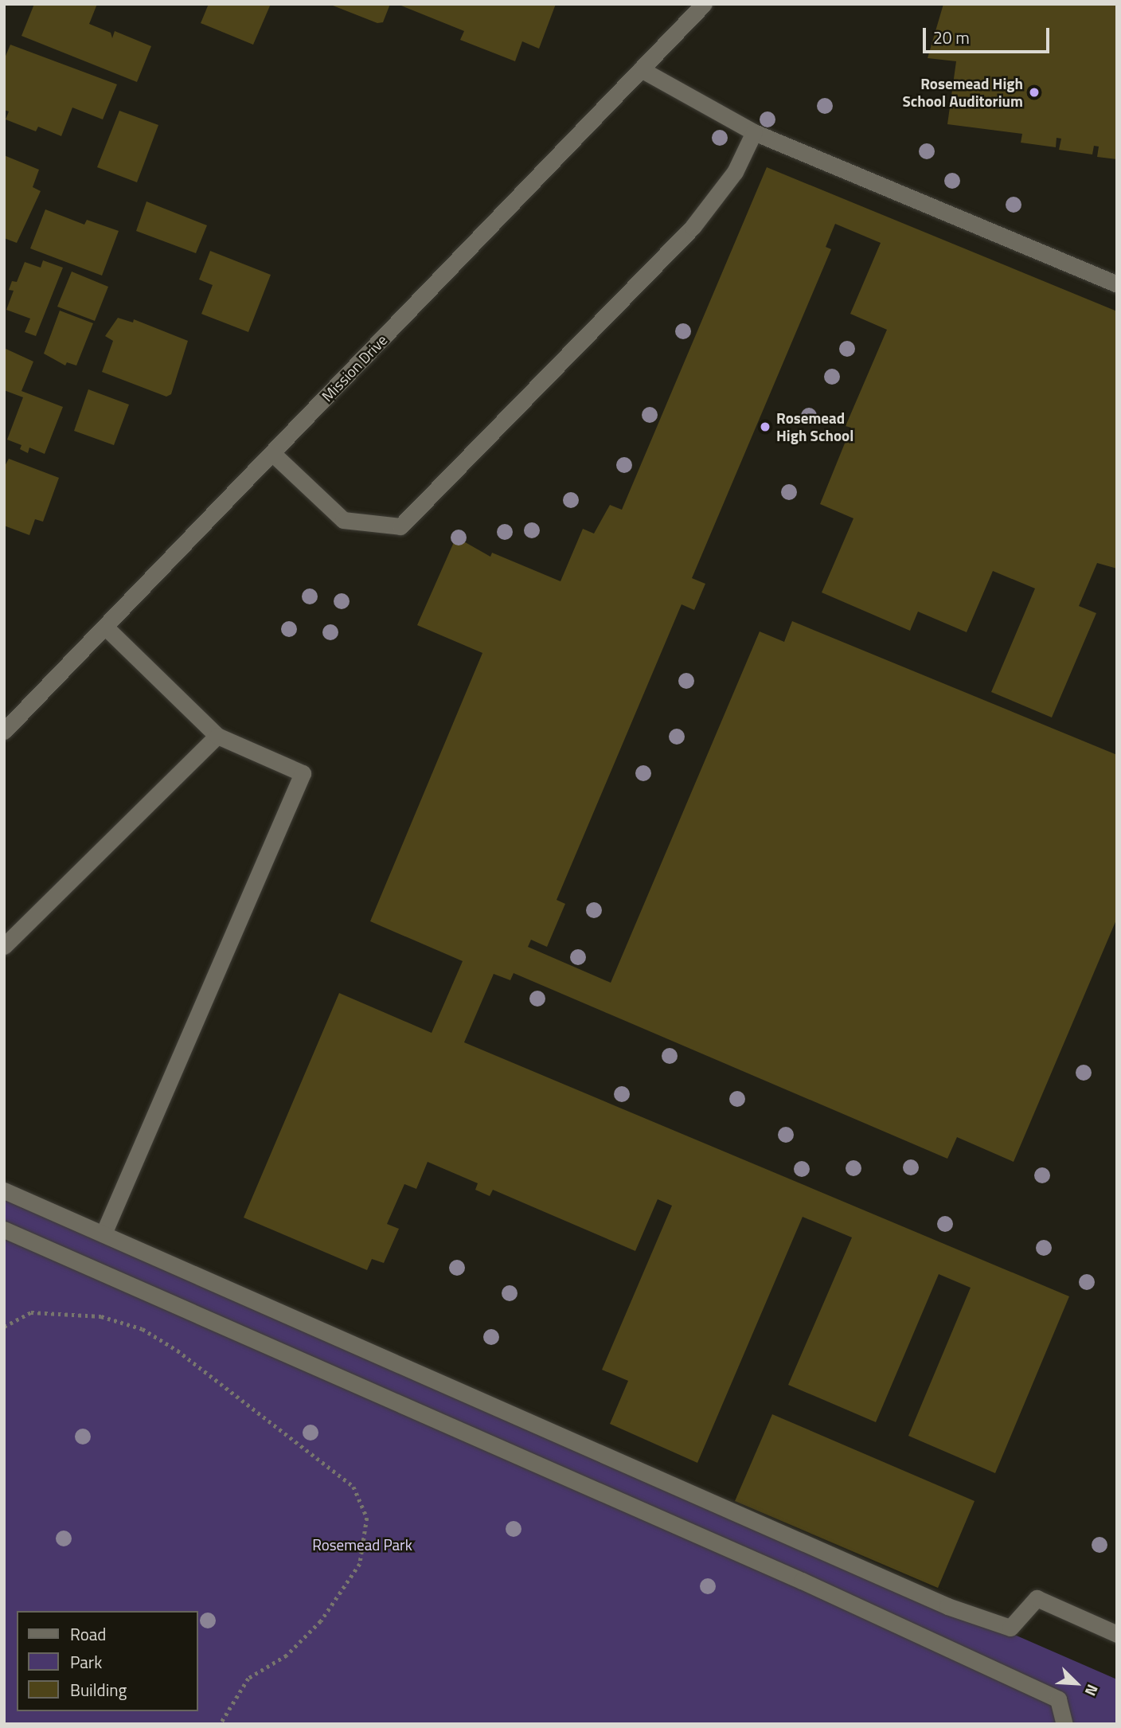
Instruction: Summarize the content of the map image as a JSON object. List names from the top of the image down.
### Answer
{
  "streets": {
    "main road": ["Mission Drive"]
  },
  "parks": ["Rosemead Park"],
  "places": ["Rosemead High School Auditorium", "Rosemead High School"],
  "legend": ["Road", "Park", "Building"],
  "scale_bar": "20 m",
  "north": "bottom right"
}
